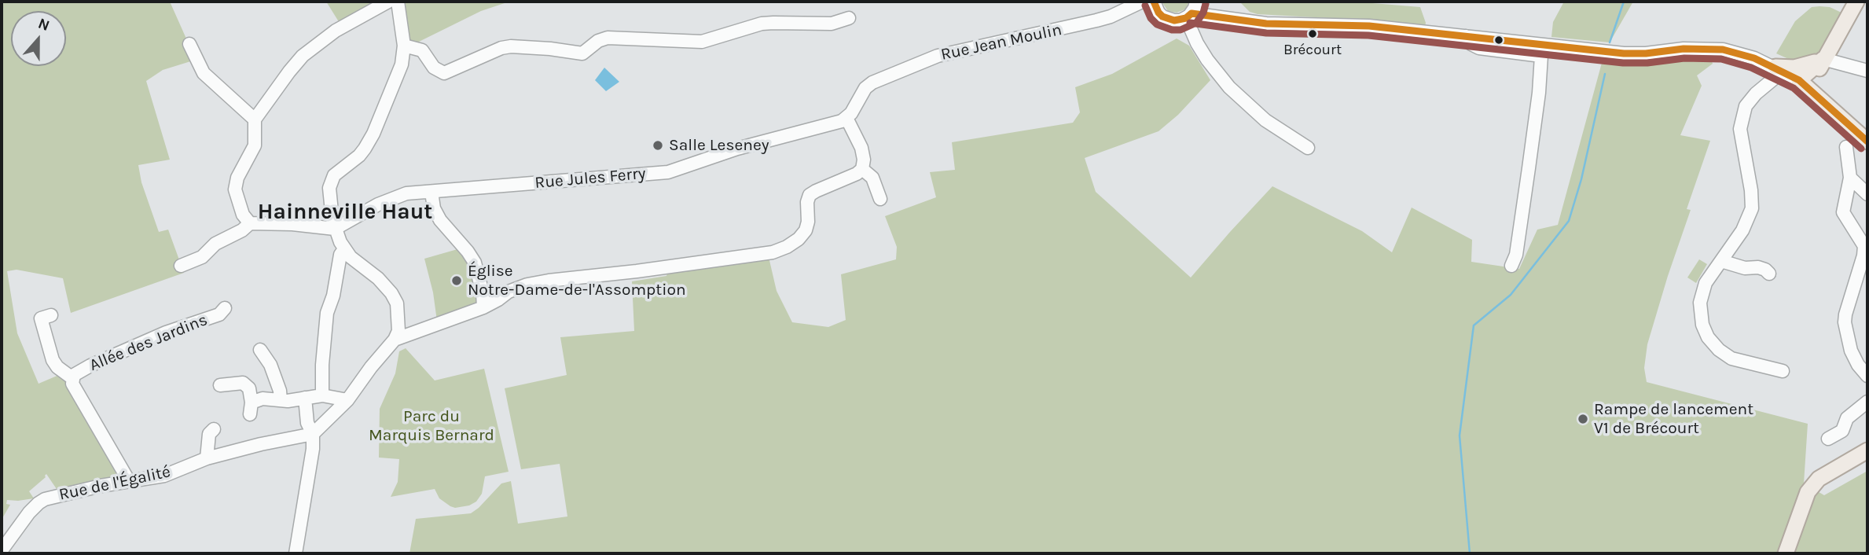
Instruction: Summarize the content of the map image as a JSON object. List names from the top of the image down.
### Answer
{
  "streets": {
    "street": [
      "Rue Jean Moulin",
      "Rue Jules Ferry",
      "Allée des Jardins",
      "Rue de l'Égalité"
    ]
  },
  "crossings": [
    ["Rue Jean Moulin", "Rue Jules Ferry"],
    ["Allée des Jardins", "Rue de l'Égalité"]
  ],
  "districts": ["Hainneville Haut"],
  "parks": ["Parc du Marquis Bernard"],
  "places": [
    "Brécourt",
    "Salle Leseney",
    "Église Notre-Dame-de-l'Assomption",
    "Rampe de lancement V1 de Brécourt"
  ],
  "north": "top"
}
